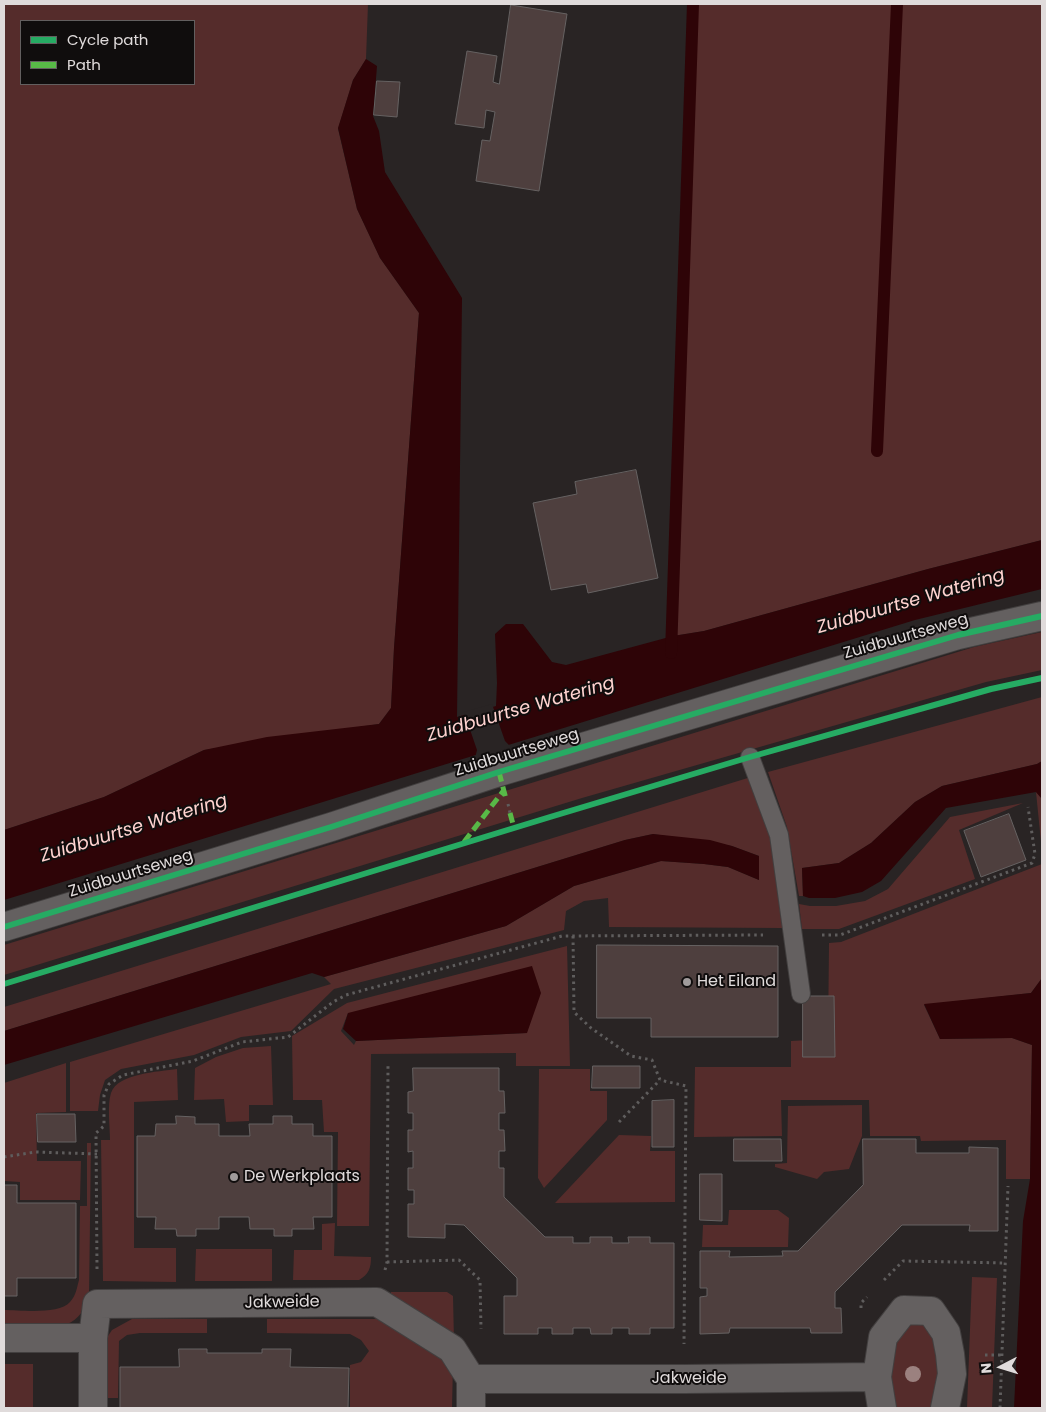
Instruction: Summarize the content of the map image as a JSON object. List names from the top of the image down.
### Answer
{
  "streets": {
    "street": ["Zuidbuurtseweg", "Jakweide"]
  },
  "water": ["Zuidbuurtse Watering"],
  "places": ["Het Eiland", "De Werkplaats"],
  "legend": ["Cycle path", "Path"],
  "north": "left"
}
